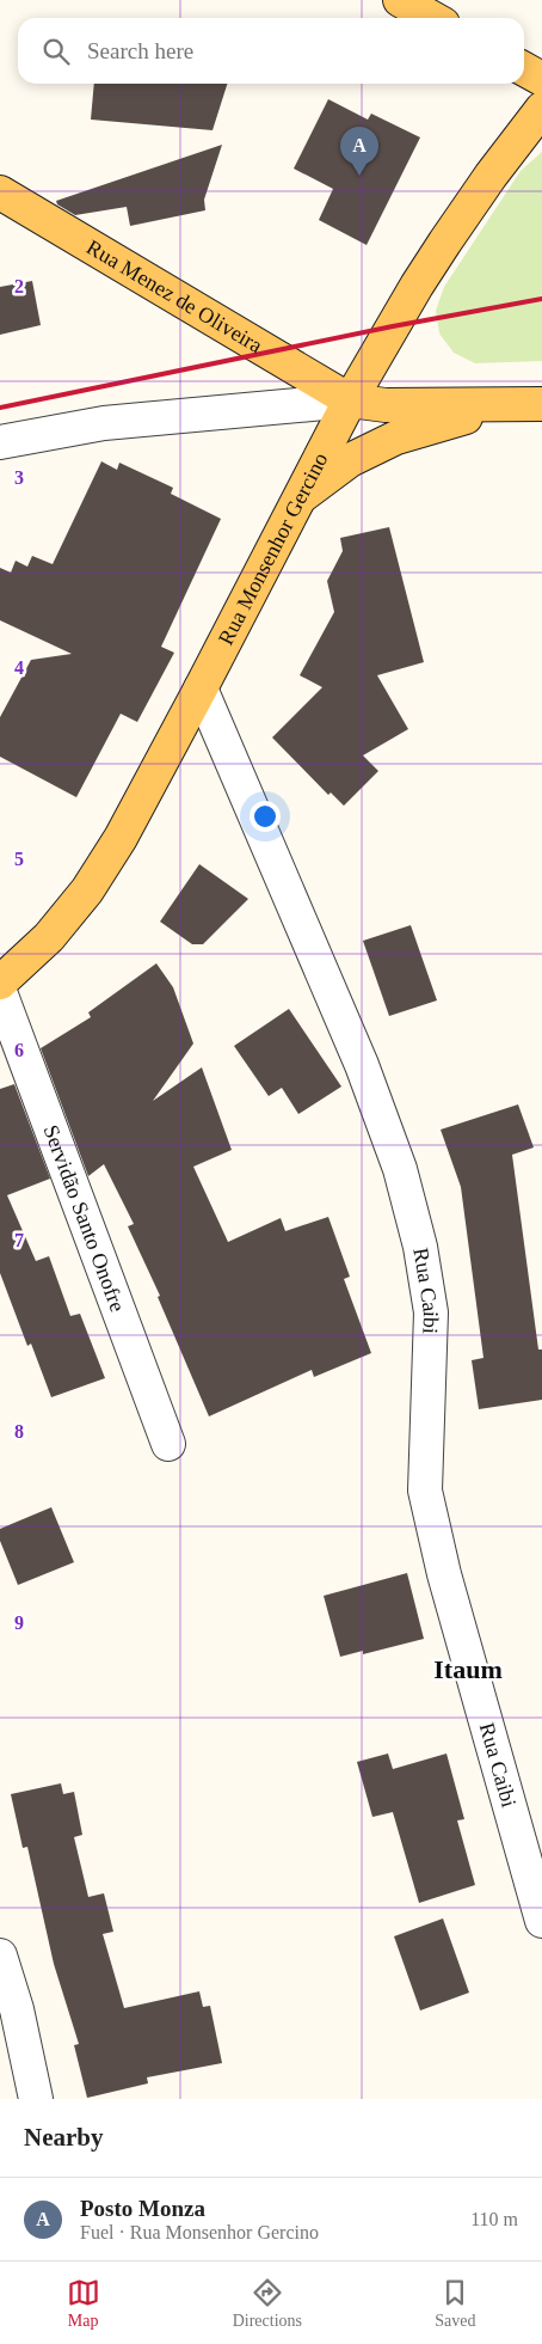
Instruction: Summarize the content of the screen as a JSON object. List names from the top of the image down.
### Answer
{
  "streets": {
    "main road": ["Rua Menez de Oliveira", "Rua Monsenhor Gercino"],
    "street": ["Servidão Santo Onofre", "Rua Caibi"]
  },
  "crossings": [
    ["Rua Menez de Oliveira", "Rua Monsenhor Gercino"],
    ["Rua Monsenhor Gercino", "Rua Caibi"]
  ],
  "districts": ["Itaum"],
  "page": {
    "search": "Search here",
    "pins": "A",
    "heading": "Nearby",
    "list": [
      {
        "mark": "A",
        "name": "Posto Monza",
        "note": "Fuel · Rua Monsenhor Gercino",
        "value": "110 m"
      }
    ],
    "nav": ["Map", "Directions", "Saved"]
  },
  "grid": {
    "rows": [
      "2",
      "3",
      "4",
      "5",
      "6",
      "7",
      "8",
      "9"
    ]
  }
}
